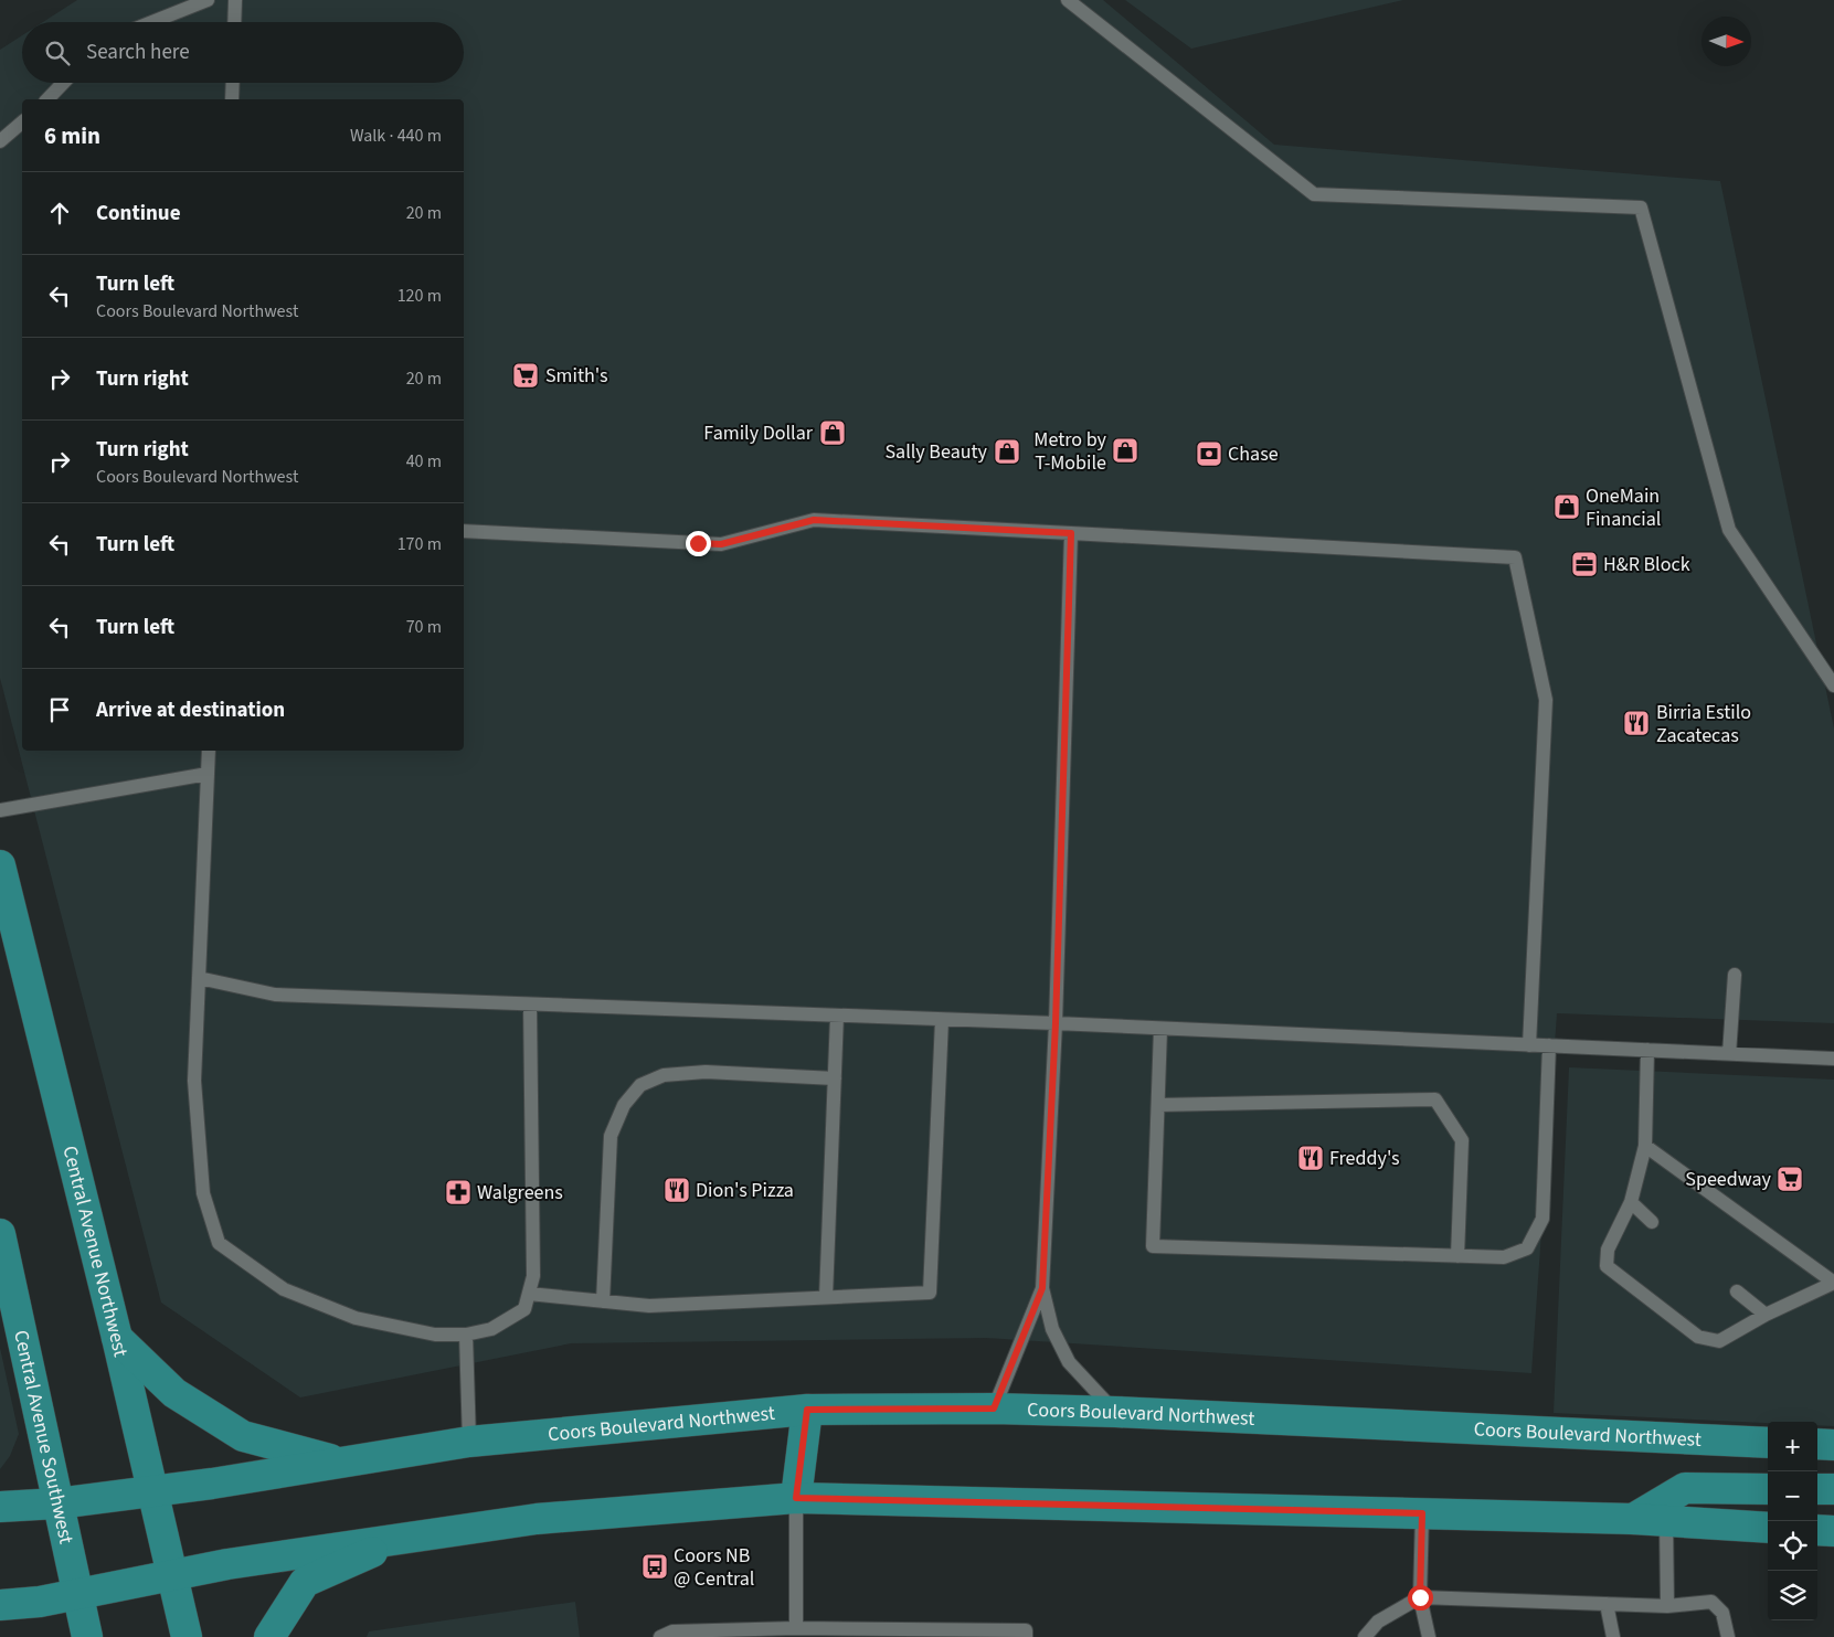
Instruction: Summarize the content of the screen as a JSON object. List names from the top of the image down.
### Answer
{
  "streets": {
    "main road": ["Central Avenue Northwest", "Coors Boulevard Northwest", "Central Avenue Southwest"]
  },
  "crossings": [
    ["Central Avenue Northwest", "Coors Boulevard Northwest"],
    ["Coors Boulevard Northwest", "Central Avenue Southwest"]
  ],
  "places": {
    "supermarket": ["Smith's", "Speedway"],
    "shop": [
      "Family Dollar",
      "Metro by T-Mobile",
      "Sally Beauty",
      "OneMain Financial"
    ],
    "bank": ["Chase"],
    "office": ["H&R Block"],
    "restaurant": ["Birria Estilo Zacatecas", "Freddy's", "Dion's Pizza"],
    "pharmacy": ["Walgreens"],
    "bus stop": ["Coors NB @ Central"]
  },
  "north": "right",
  "page": {
    "search": "Search here",
    "heading": ["6 min", "Walk · 440 m"],
    "list": [
      ["Continue", "20 m"],
      ["Turn left", "Coors Boulevard Northwest", "120 m"],
      ["Turn right", "20 m"],
      ["Turn right", "Coors Boulevard Northwest", "40 m"],
      ["Turn left", "170 m"],
      ["Turn left", "70 m"],
      "Arrive at destination"
    ],
    "map_buttons": ["+", "−"]
  }
}
